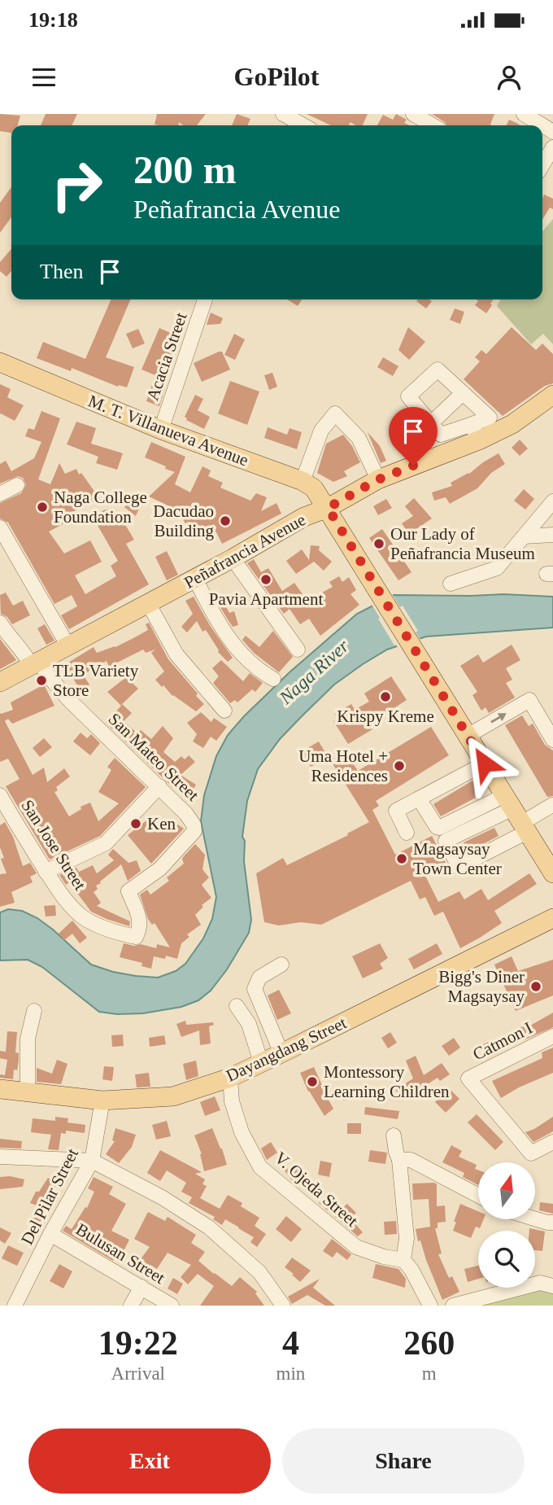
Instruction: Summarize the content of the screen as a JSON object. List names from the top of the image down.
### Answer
{
  "streets": {
    "main road": ["M. T. Villanueva Avenue", "Peñafrancia Avenue", "Dayangdang Street"],
    "street": [
      "Acacia Street",
      "San Mateo Street",
      "San Jose Street",
      "Catmon I",
      "V. Ojeda Street",
      "Del Pilar Street",
      "Bulusan Street"
    ]
  },
  "crossings": [
    ["Acacia Street", "M. T. Villanueva Avenue"],
    ["M. T. Villanueva Avenue", "Peñafrancia Avenue"],
    ["Peñafrancia Avenue", "San Mateo Street"],
    ["San Mateo Street", "San Jose Street"],
    ["Dayangdang Street", "V. Ojeda Street"],
    ["Dayangdang Street", "Del Pilar Street"],
    ["Del Pilar Street", "Bulusan Street"]
  ],
  "water": ["Naga River"],
  "places": [
    "Naga College Foundation",
    "Dacudao Building",
    "Our Lady of Peñafrancia Museum",
    "Pavia Apartment",
    "TLB Variety Store",
    "Krispy Kreme",
    "Uma Hotel + Residences",
    "Ken",
    "Magsaysay Town Center",
    "Bigg's Diner Magsaysay",
    "Montessory Learning Children"
  ],
  "north": "top",
  "page": {
    "status": "19:18",
    "header": "GoPilot",
    "turn": ["200 m", "Peñafrancia Avenue"],
    "then": "Then",
    "eta": [
      "19:22",
      "Arrival",
      "4",
      "min",
      "260",
      "m"
    ],
    "buttons": ["Exit", "Share"]
  }
}
